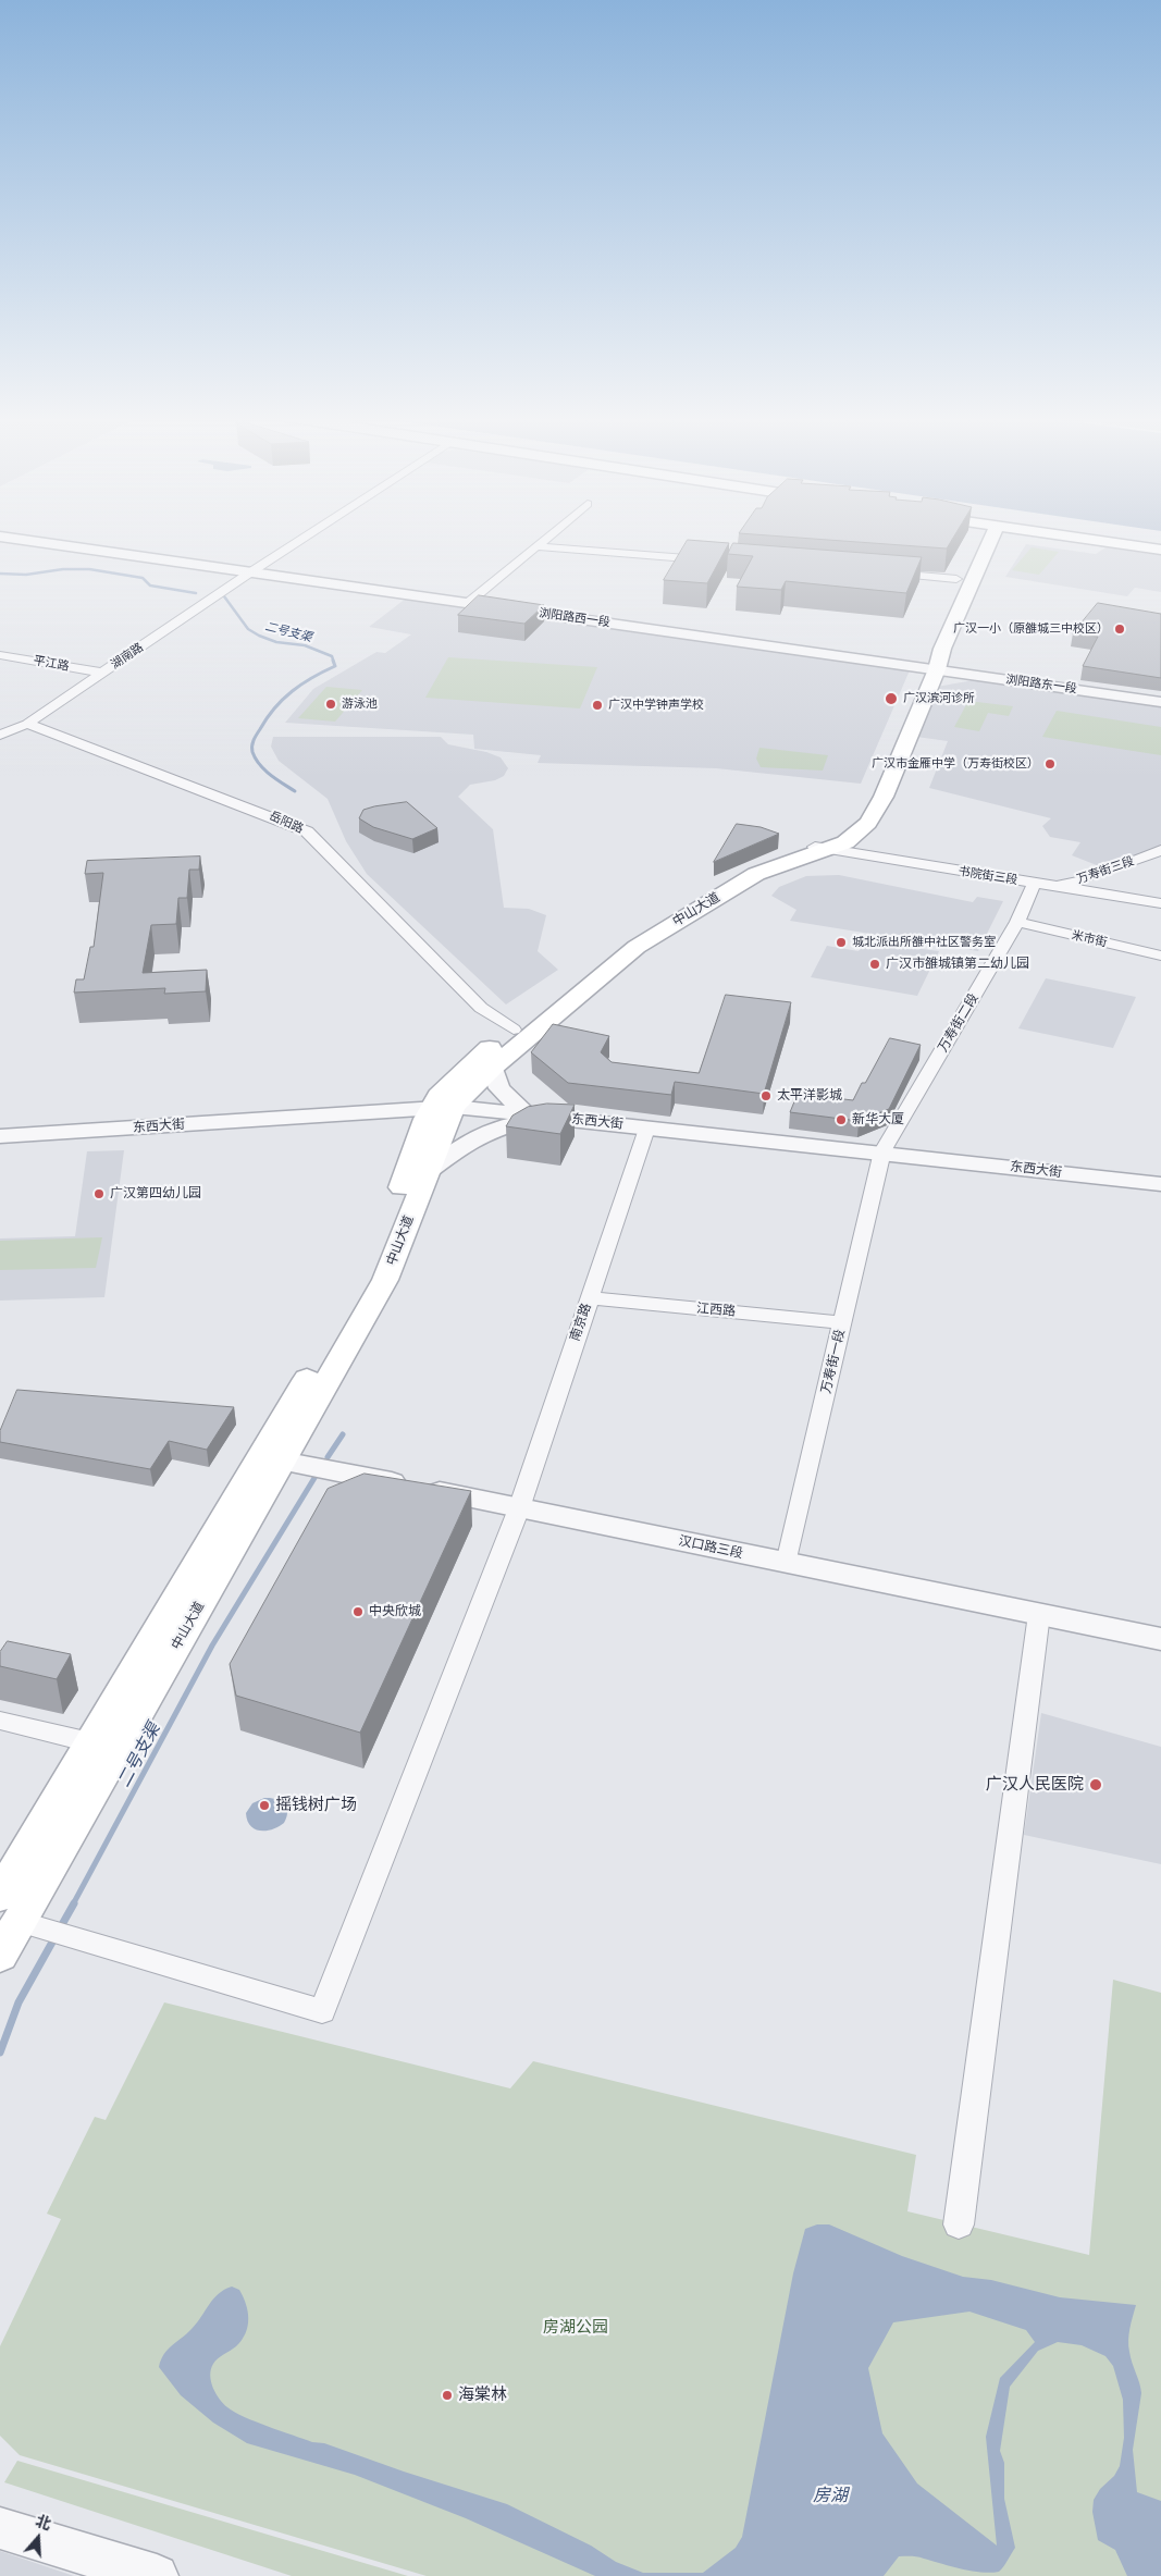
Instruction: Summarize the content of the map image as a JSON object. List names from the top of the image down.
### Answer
{
  "streets": {
    "main road": ["中山大道"],
    "street": [
      "浏阳路西一段",
      "湖南路",
      "平江路",
      "浏阳路东一段",
      "岳阳路",
      "万寿街三段",
      "书院街三段",
      "米市街",
      "万寿街二段",
      "东西大街",
      "江西路",
      "南京路",
      "万寿街一段",
      "汉口路三段"
    ]
  },
  "crossings": [
    ["浏阳路西一段", "湖南路"],
    ["浏阳路西一段", "浏阳路东一段"],
    ["浏阳路西一段", "中山大道"],
    ["湖南路", "平江路"],
    ["湖南路", "岳阳路"],
    ["浏阳路东一段", "中山大道"],
    ["岳阳路", "中山大道"],
    ["万寿街三段", "书院街三段"],
    ["万寿街三段", "万寿街二段"],
    ["书院街三段", "中山大道"],
    ["书院街三段", "万寿街二段"],
    ["中山大道", "东西大街"],
    ["中山大道", "南京路"],
    ["中山大道", "汉口路三段"],
    ["米市街", "万寿街二段"],
    ["万寿街二段", "东西大街"],
    ["万寿街二段", "万寿街一段"],
    ["东西大街", "南京路"],
    ["东西大街", "万寿街一段"],
    ["江西路", "南京路"],
    ["江西路", "万寿街一段"],
    ["南京路", "汉口路三段"],
    ["万寿街一段", "汉口路三段"]
  ],
  "water": ["二号支渠", "房湖"],
  "parks": ["房湖公园"],
  "places": [
    "广汉一小（原雒城三中校区）",
    "广汉滨河诊所",
    "游泳池",
    "广汉中学钟声学校",
    "广汉市金雁中学（万寿街校区）",
    "城北派出所雒中社区警务室",
    "广汉市雒城镇第二幼儿园",
    "太平洋影城",
    "新华大厦",
    "广汉第四幼儿园",
    "中央欣城",
    "广汉人民医院",
    "摇钱树广场",
    "海棠林"
  ],
  "north": "top"
}
